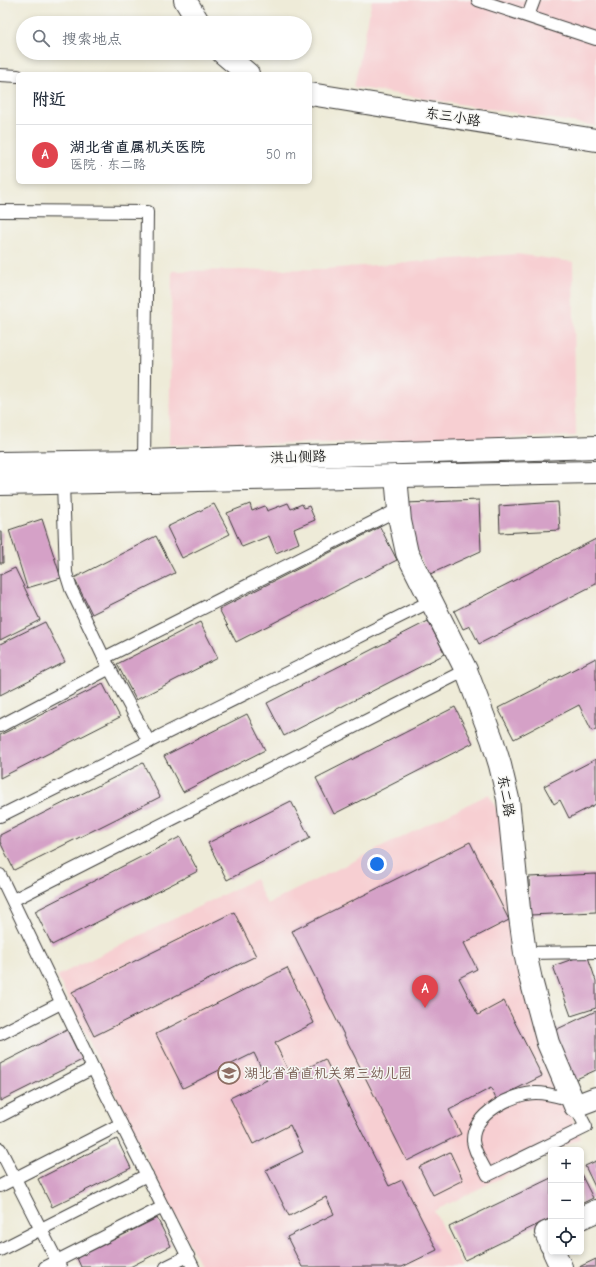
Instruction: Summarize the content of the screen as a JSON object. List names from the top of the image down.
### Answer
{
  "streets": {
    "main road": ["东三小路", "洪山侧路", "东二路"]
  },
  "crossings": [
    ["洪山侧路", "东二路"]
  ],
  "places": {
    "school or university": ["湖北省省直机关第三幼儿园"]
  },
  "page": {
    "search": "搜索地点",
    "heading": "附近",
    "list": [
      {
        "mark": "A",
        "name": "湖北省直属机关医院",
        "note": "医院 · 东二路",
        "value": "50 m"
      }
    ],
    "pins": "A",
    "map_buttons": ["+", "−"]
  }
}
